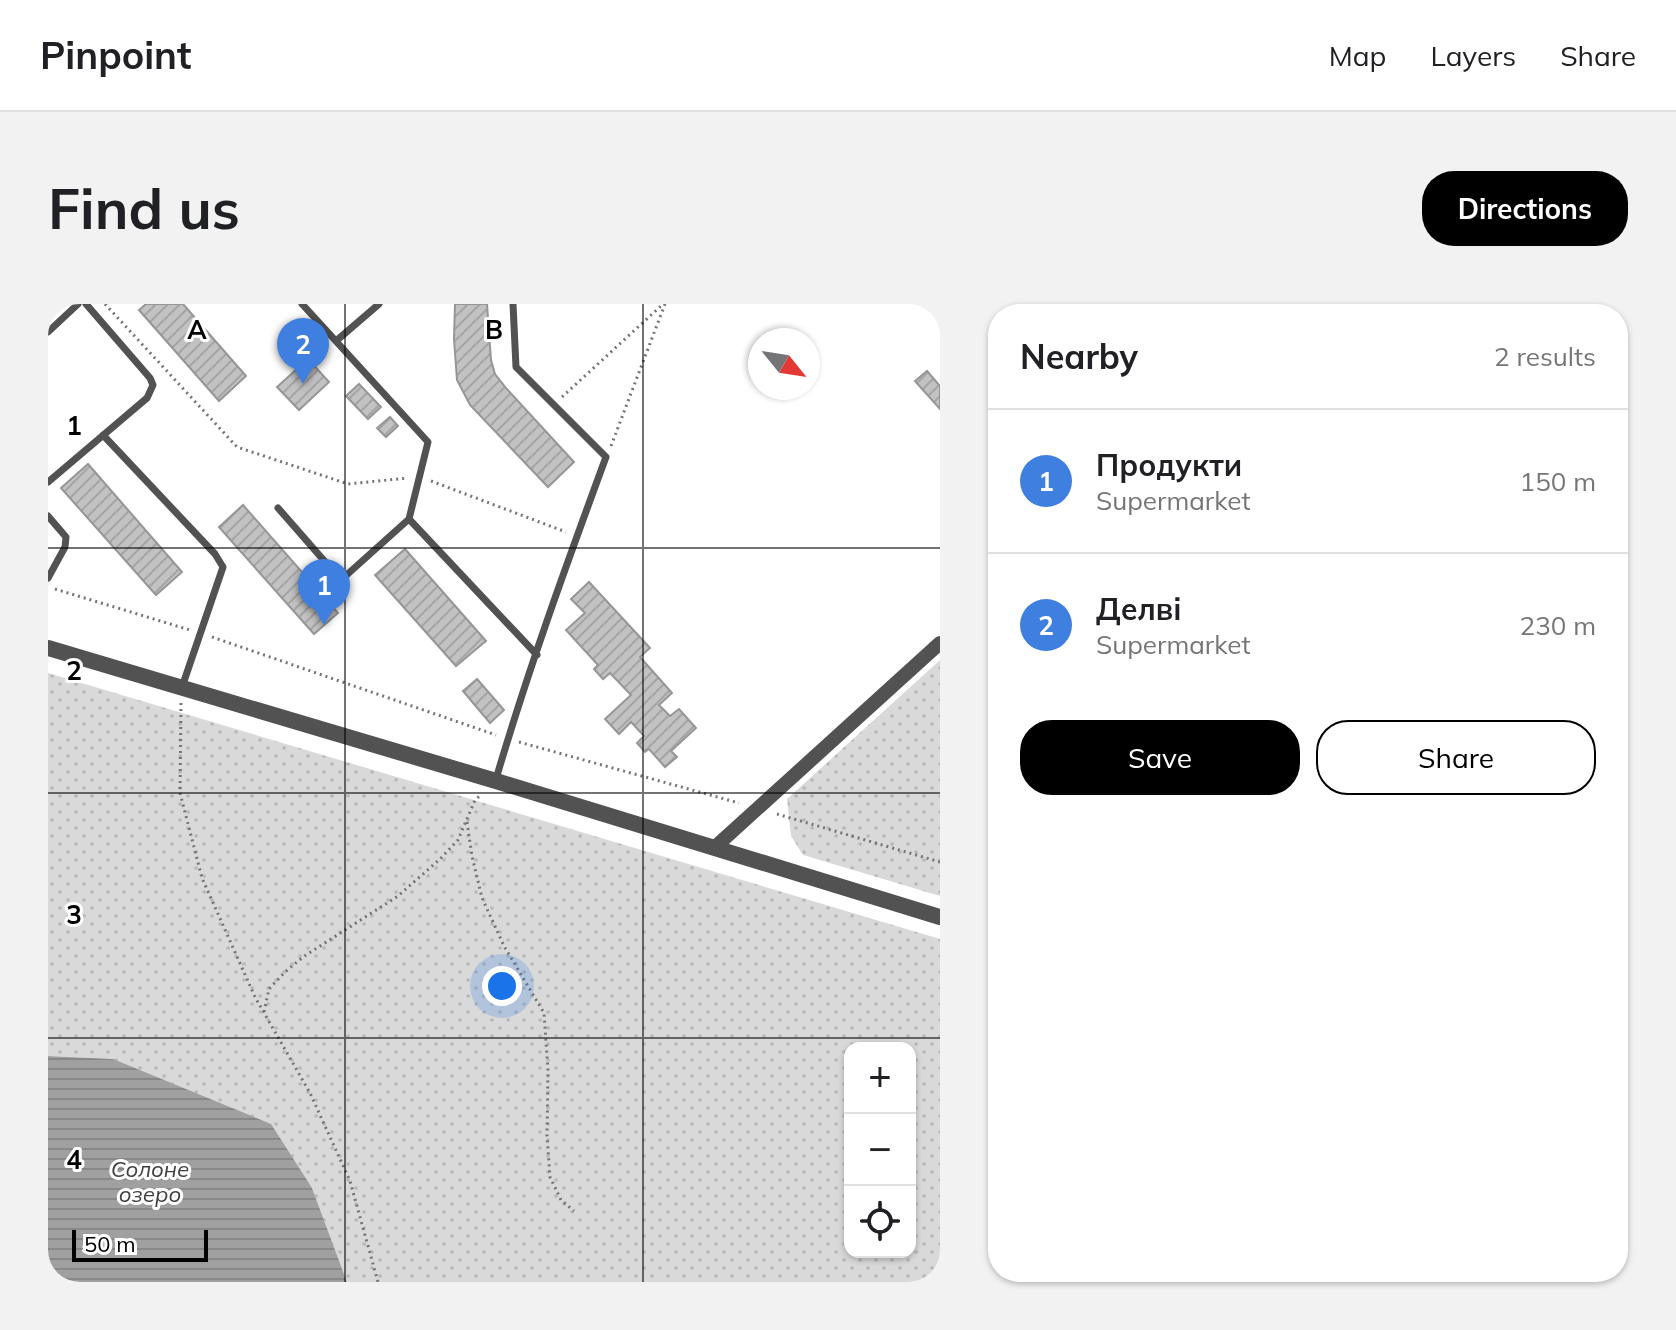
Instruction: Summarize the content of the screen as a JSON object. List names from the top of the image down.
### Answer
{
  "water": ["Солоне озеро"],
  "scale_bar": "50 m",
  "north": "bottom right",
  "page": {
    "header": "Pinpoint",
    "nav": ["Map", "Layers", "Share"],
    "buttons": [
      "Directions",
      ["Save", "Share"]
    ],
    "title": "Find us",
    "heading": ["Nearby", "2 results"],
    "pins": ["2", "1"],
    "list": [
      {
        "mark": "1",
        "name": "Продукти",
        "note": "Supermarket",
        "value": "150 m"
      },
      {
        "mark": "2",
        "name": "Делві",
        "note": "Supermarket",
        "value": "230 m"
      }
    ],
    "map_buttons": ["+", "−"],
    "scale": "50 m"
  },
  "grid": {
    "columns": ["A", "B"],
    "rows": [
      "1",
      "2",
      "3",
      "4"
    ]
  }
}
